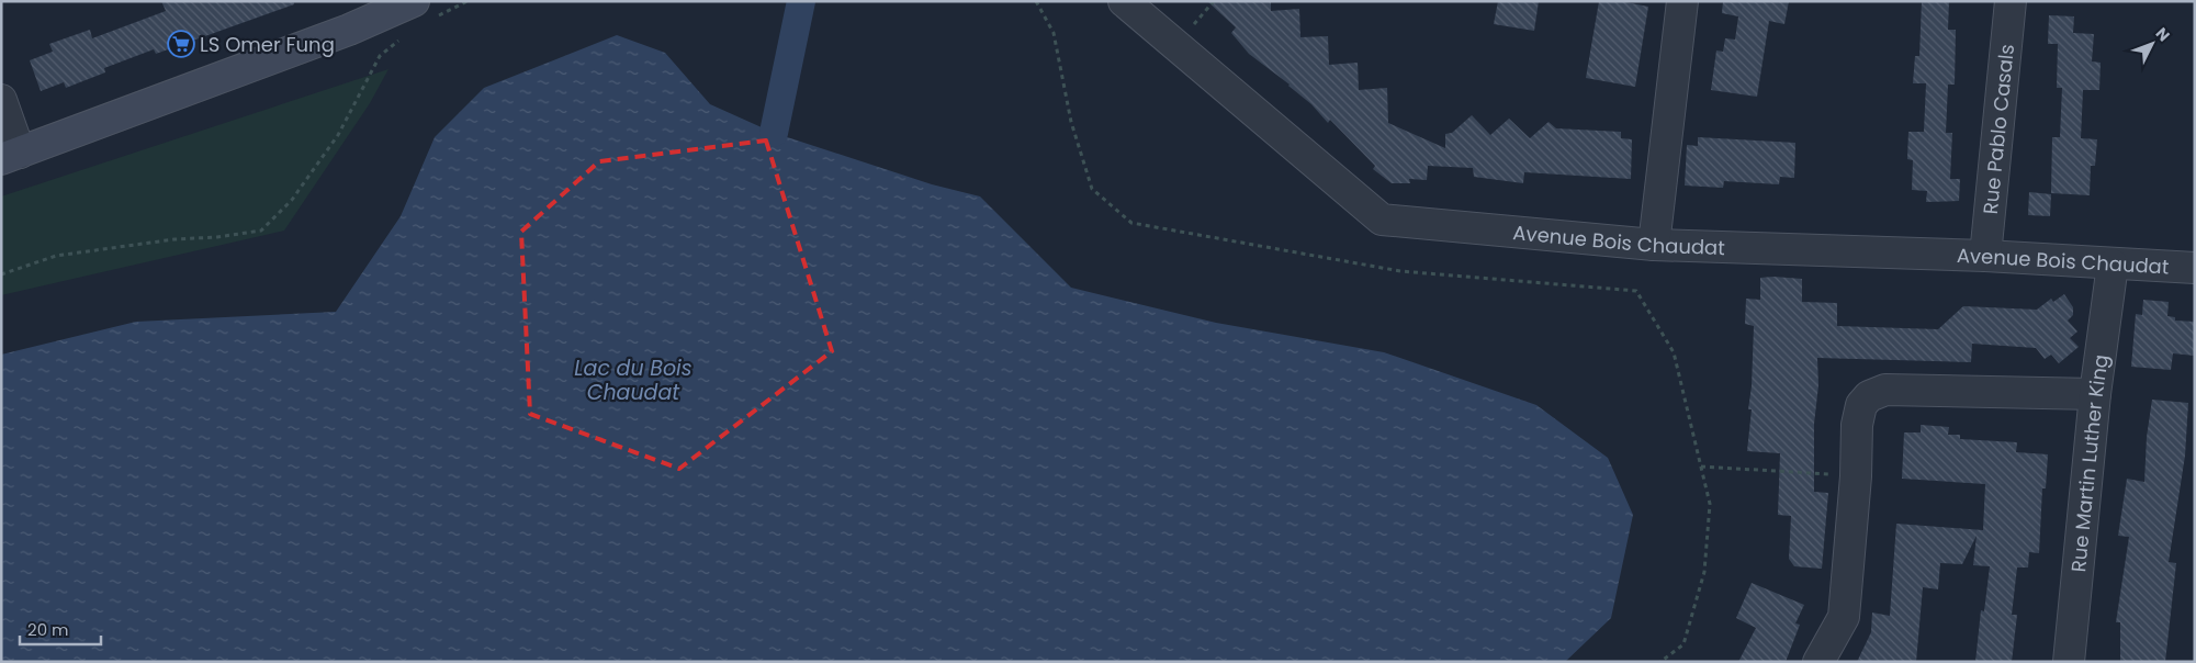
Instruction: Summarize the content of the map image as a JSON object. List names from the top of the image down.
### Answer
{
  "streets": {
    "street": ["Rue Pablo Casals", "Avenue Bois Chaudat", "Rue Martin Luther King"]
  },
  "crossings": [
    ["Rue Pablo Casals", "Avenue Bois Chaudat"],
    ["Avenue Bois Chaudat", "Rue Martin Luther King"]
  ],
  "water": ["Lac du Bois Chaudat"],
  "places": {
    "supermarket": ["LS Omer Fung"]
  },
  "scale_bar": "20 m",
  "north": "top right"
}
